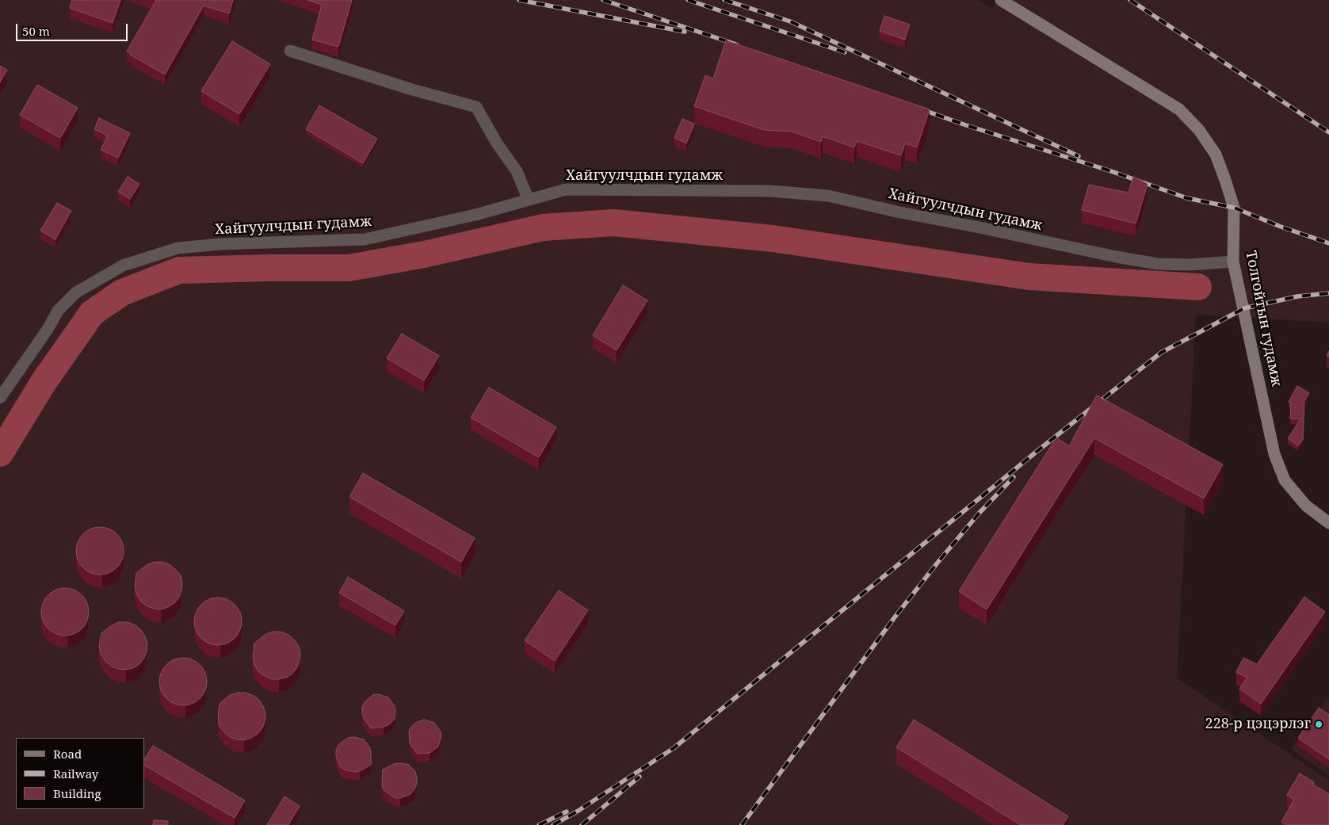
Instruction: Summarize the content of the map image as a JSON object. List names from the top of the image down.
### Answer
{
  "streets": {
    "main road": ["Толгойтын гудамж"],
    "street": ["Хайгуулчдын гудамж"]
  },
  "crossings": [
    ["Хайгуулчдын гудамж", "Толгойтын гудамж"]
  ],
  "places": ["228-р цэцэрлэг"],
  "legend": ["Road", "Railway", "Building"],
  "scale_bar": "50 m"
}
